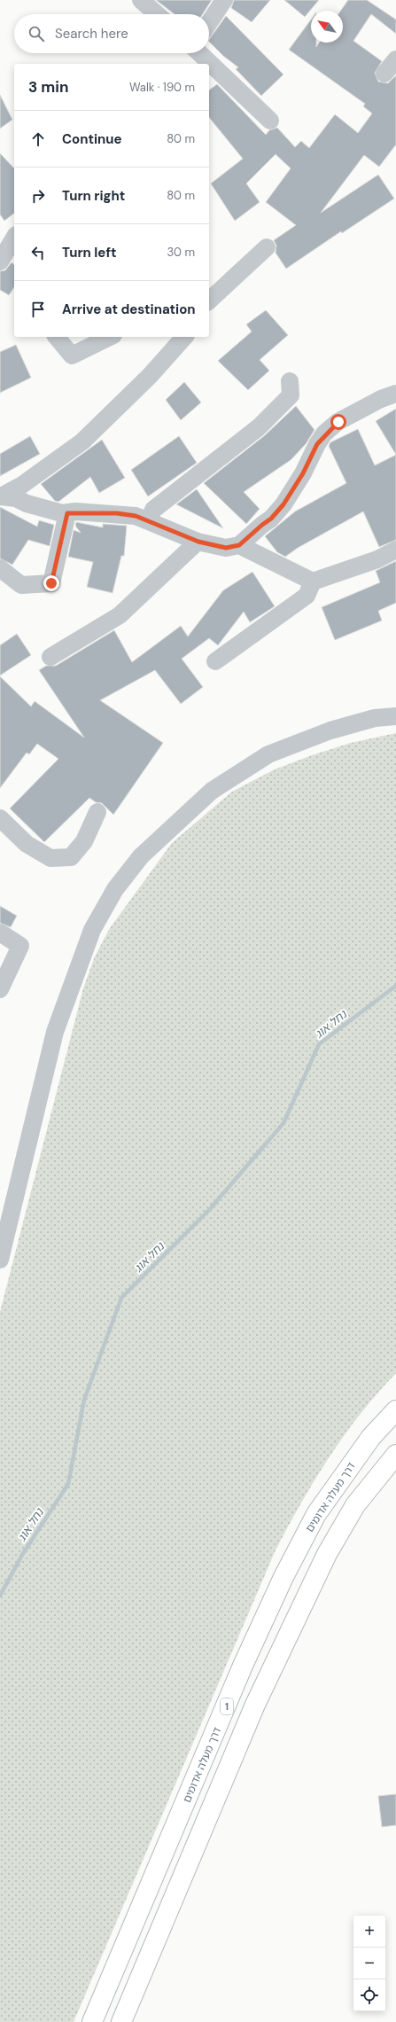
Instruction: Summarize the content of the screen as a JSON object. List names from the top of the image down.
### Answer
{
  "streets": {
    "highway": ["דרך מעלה אדומים", "1"]
  },
  "water": ["נחל אוג"],
  "north": "top left",
  "page": {
    "search": "Search here",
    "heading": ["3 min", "Walk · 190 m"],
    "list": [
      ["Continue", "80 m"],
      ["Turn right", "80 m"],
      ["Turn left", "30 m"],
      "Arrive at destination"
    ],
    "map_buttons": ["+", "−"]
  }
}
